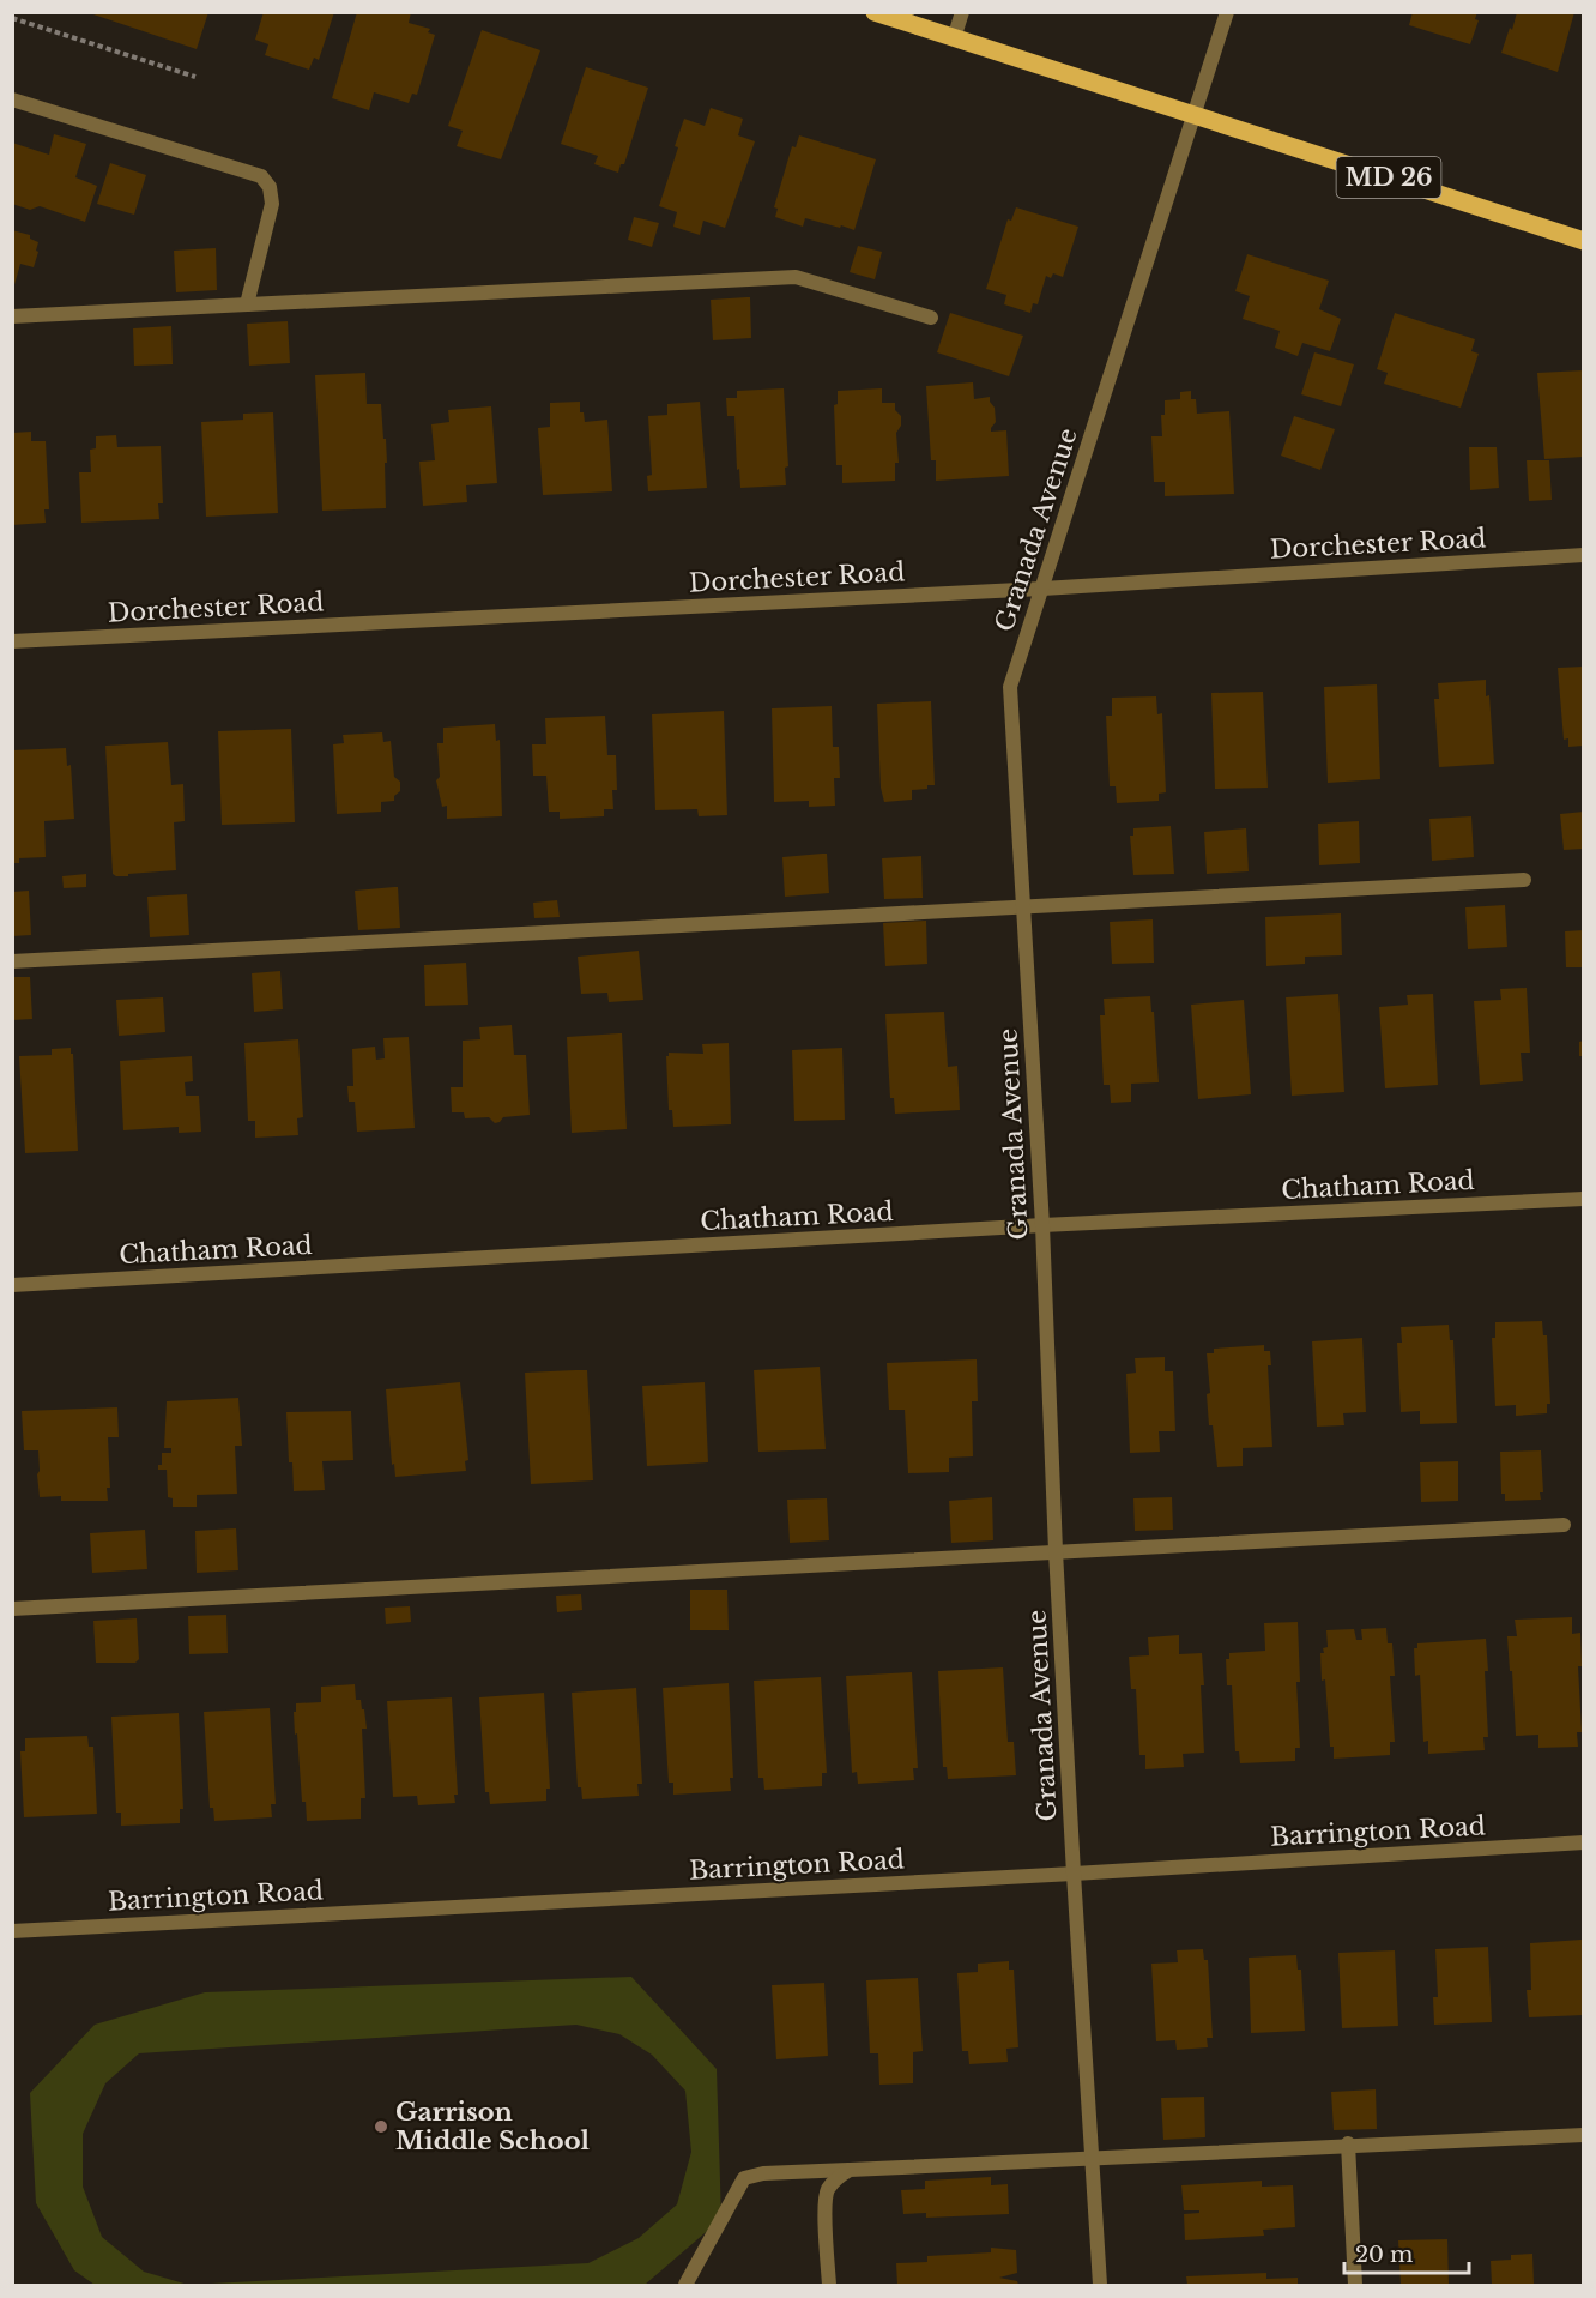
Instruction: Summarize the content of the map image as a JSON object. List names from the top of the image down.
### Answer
{
  "streets": {
    "main road": ["MD 26"],
    "street": [
      "Granada Avenue",
      "Dorchester Road",
      "Chatham Road",
      "Barrington Road"
    ]
  },
  "crossings": [
    ["MD 26", "Granada Avenue"],
    ["Granada Avenue", "Dorchester Road"],
    ["Granada Avenue", "Chatham Road"],
    ["Granada Avenue", "Barrington Road"]
  ],
  "places": ["Garrison Middle School"],
  "scale_bar": "20 m"
}
